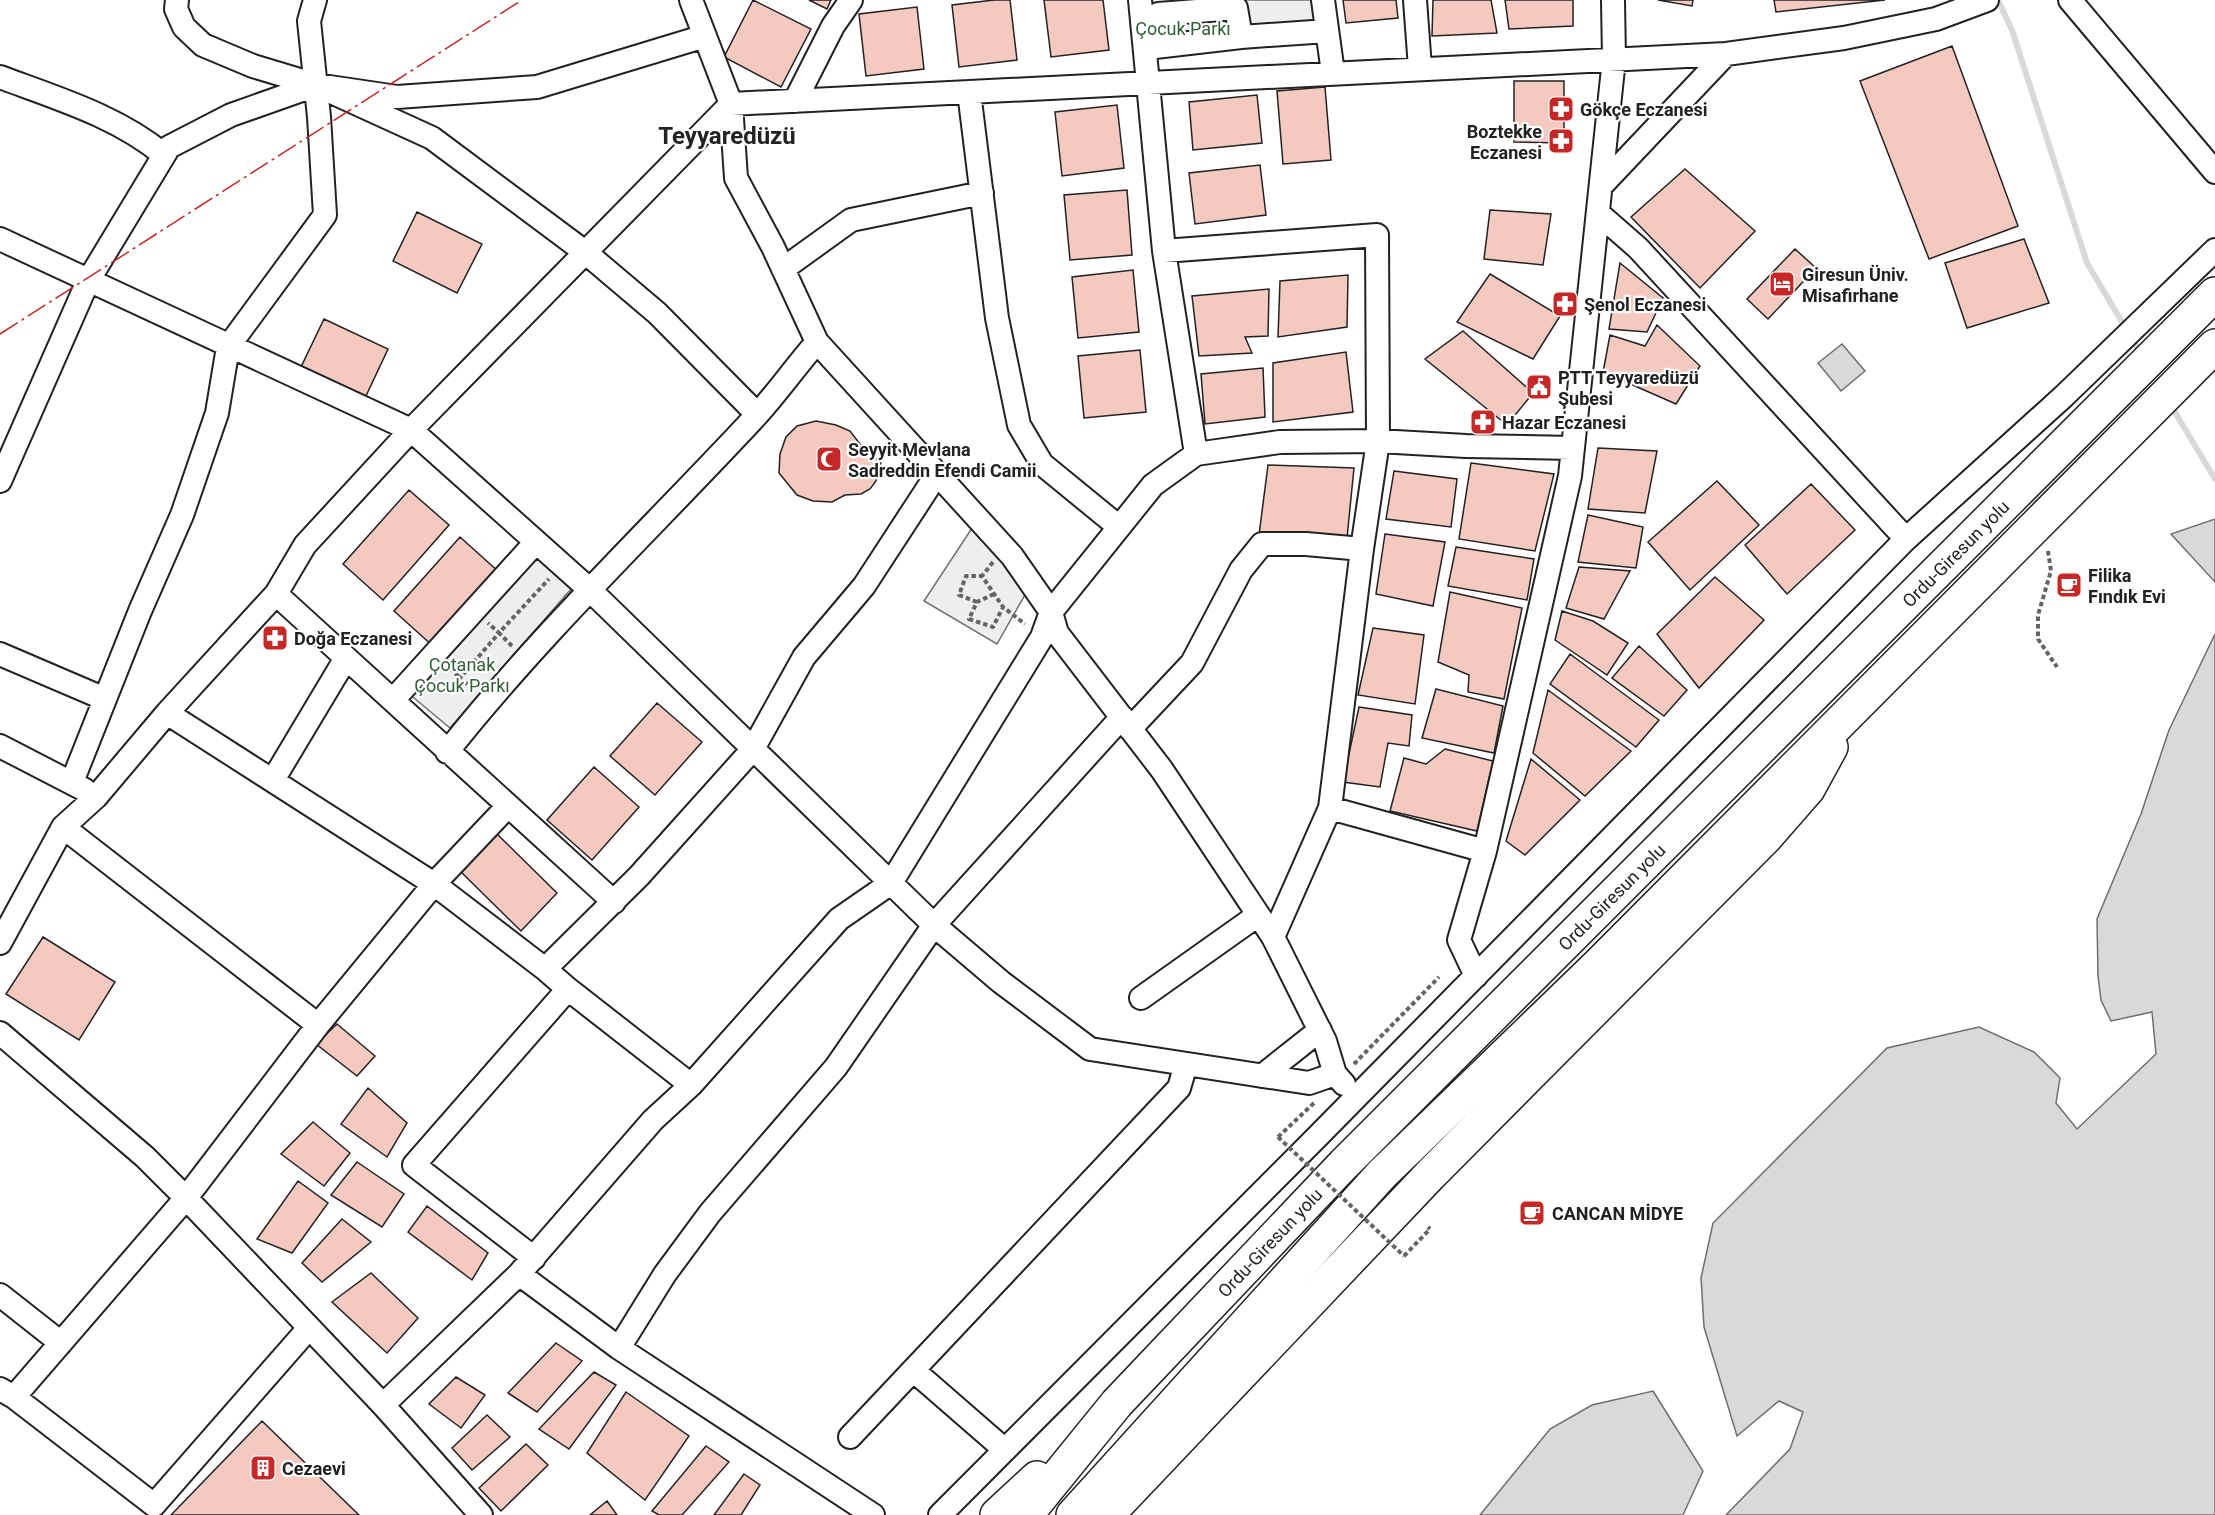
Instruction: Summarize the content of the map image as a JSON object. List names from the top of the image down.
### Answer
{
  "streets": {
    "highway": ["Ordu-Giresun yolu"]
  },
  "districts": ["Teyyaredüzü"],
  "parks": ["Çocuk Parkı", "Çotanak Çocuk Parkı"],
  "places": {
    "pharmacy": [
      "Gökçe Eczanesi",
      "Boztekke Eczanesi",
      "Şenol Eczanesi",
      "Hazar Eczanesi",
      "Doğa Eczanesi"
    ],
    "hotel": ["Giresun Üniv. Misafirhane"],
    "public building": ["PTT Teyyaredüzü Şubesi"],
    "mosque": ["Seyyit Mevlana Sadreddin Efendi Camii"],
    "cafe": ["Filika Fındık Evi", "CANCAN MİDYE"],
    "building": ["Cezaevi"]
  }
}
